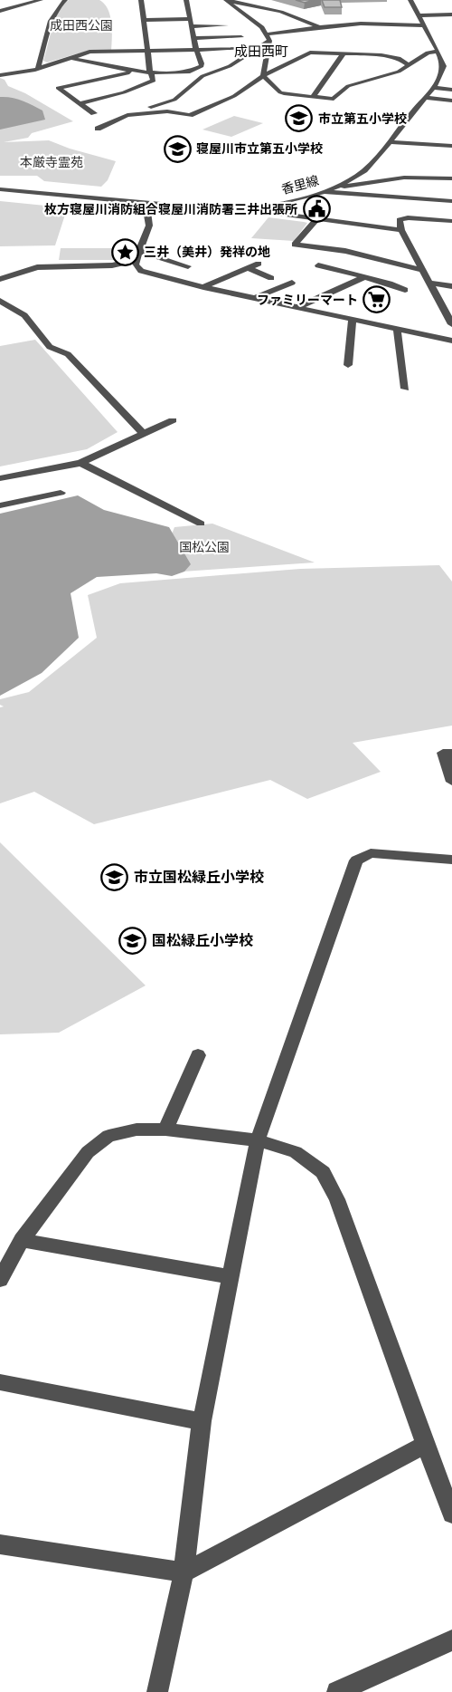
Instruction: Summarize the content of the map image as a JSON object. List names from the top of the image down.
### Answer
{
  "streets": {
    "street": ["香里線"]
  },
  "districts": ["成田西町"],
  "parks": ["成田西公園", "本厳寺霊苑", "国松公園"],
  "places": {
    "school or university": [
      "市立第五小学校",
      "寝屋川市立第五小学校",
      "市立国松緑丘小学校",
      "国松緑丘小学校"
    ],
    "public building": ["枚方寝屋川消防組合寝屋川消防署三井出張所"],
    "place": ["三井（美井）発祥の地"],
    "supermarket": ["ファミリーマート"]
  }
}
